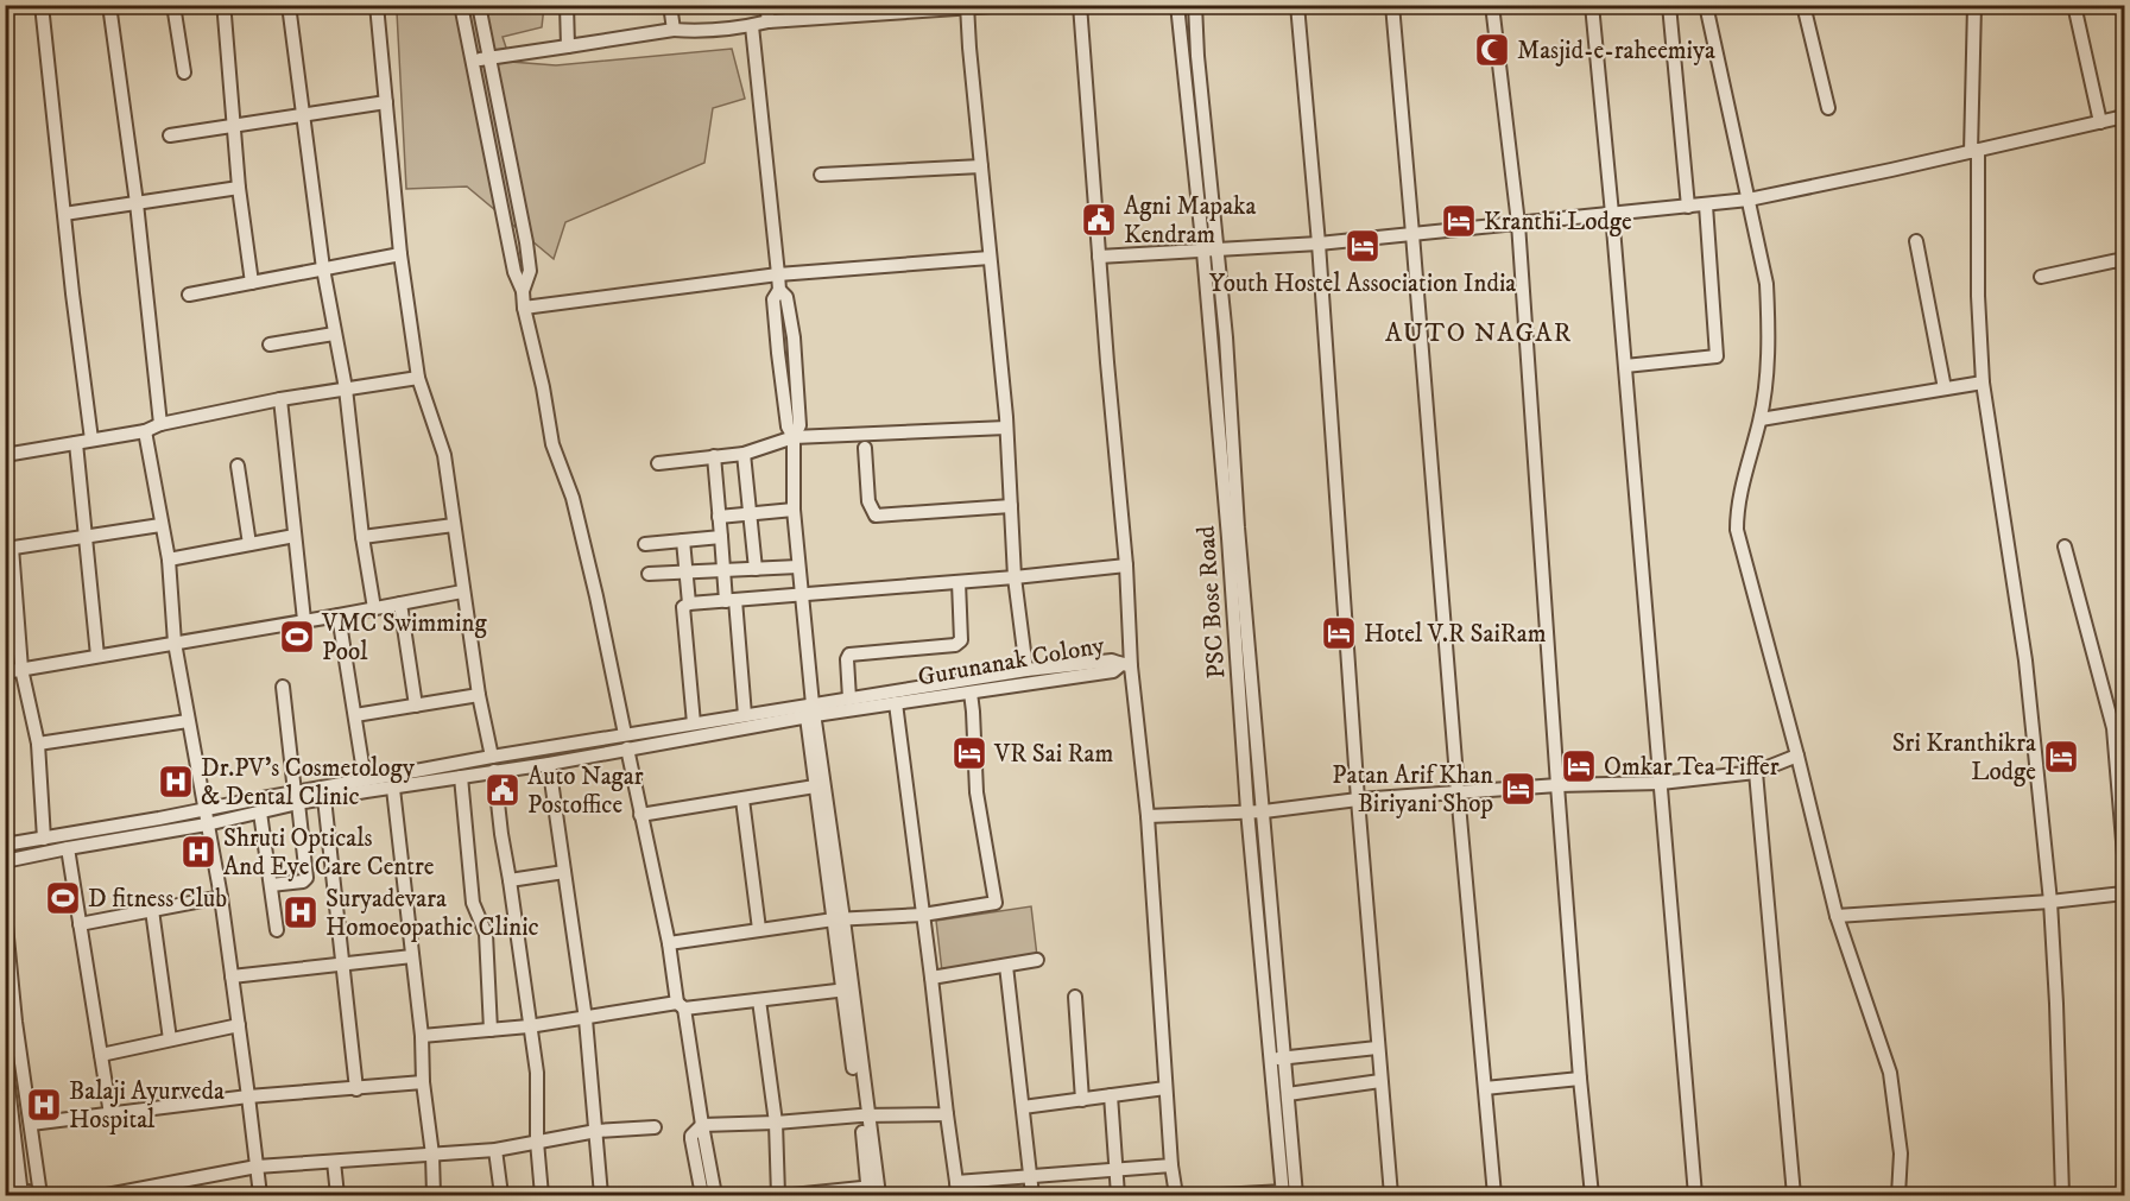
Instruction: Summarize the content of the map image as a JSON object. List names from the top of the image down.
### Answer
{
  "streets": {
    "street": ["PSC Bose Road", "Gurunanak Colony"]
  },
  "districts": ["AUTO NAGAR"],
  "places": {
    "mosque": ["Masjid-e-raheemiya"],
    "public building": ["Agni Mapaka Kendram", "Auto Nagar Postoffice"],
    "hotel": [
      "Kranthi Lodge",
      "Youth Hostel Association India",
      "Hotel V.R SaiRam",
      "VR Sai Ram",
      "Sri Kranthikra Lodge",
      "Omkar Tea Tiffer",
      "Patan Arif Khan Biriyani Shop"
    ],
    "sports": ["VMC Swimming Pool", "D fitness Club"],
    "hospital": [
      "Dr.PV's Cosmetology & Dental Clinic",
      "Shruti Opticals And Eye Care Centre",
      "Suryadevara Homoeopathic Clinic",
      "Balaji Ayurveda Hospital"
    ]
  }
}
